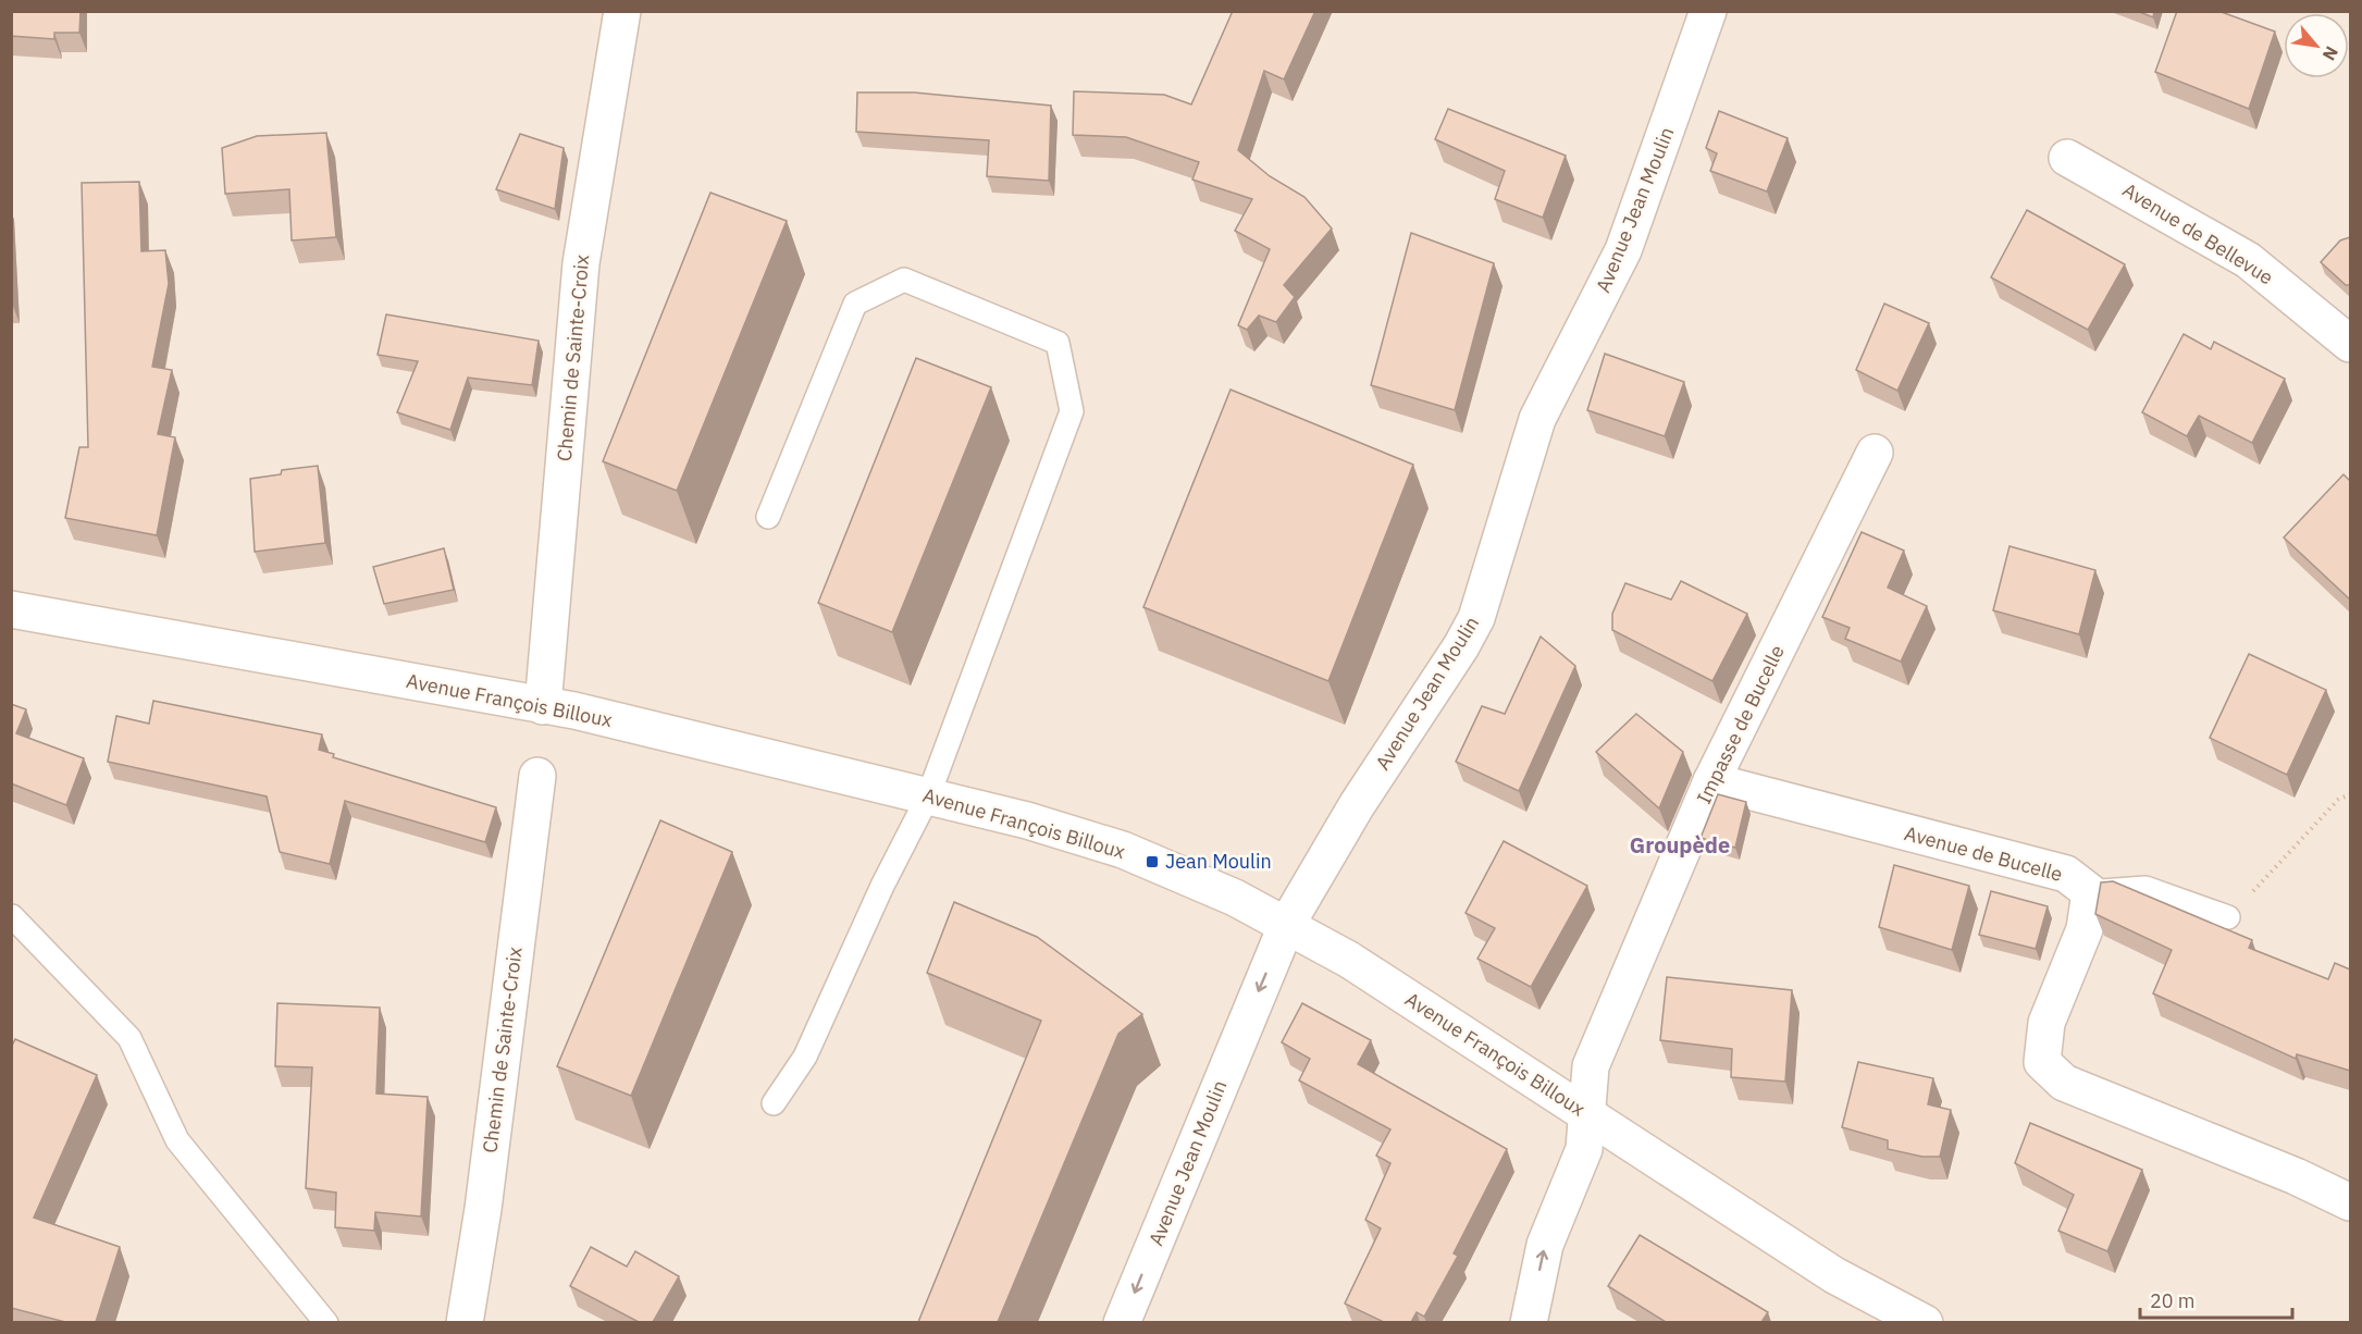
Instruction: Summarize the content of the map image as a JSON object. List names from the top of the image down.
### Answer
{
  "streets": {
    "street": [
      "Avenue Jean Moulin",
      "Avenue de Bellevue",
      "Chemin de Sainte-Croix",
      "Avenue François Billoux",
      "Impasse de Bucelle",
      "Avenue de Bucelle"
    ]
  },
  "crossings": [
    ["Avenue Jean Moulin", "Avenue François Billoux"],
    ["Chemin de Sainte-Croix", "Avenue François Billoux"],
    ["Avenue François Billoux", "Impasse de Bucelle"],
    ["Impasse de Bucelle", "Avenue de Bucelle"]
  ],
  "districts": ["Groupède"],
  "places": {
    "transit": ["Jean Moulin"]
  },
  "scale_bar": "20 m",
  "north": "bottom right"
}
